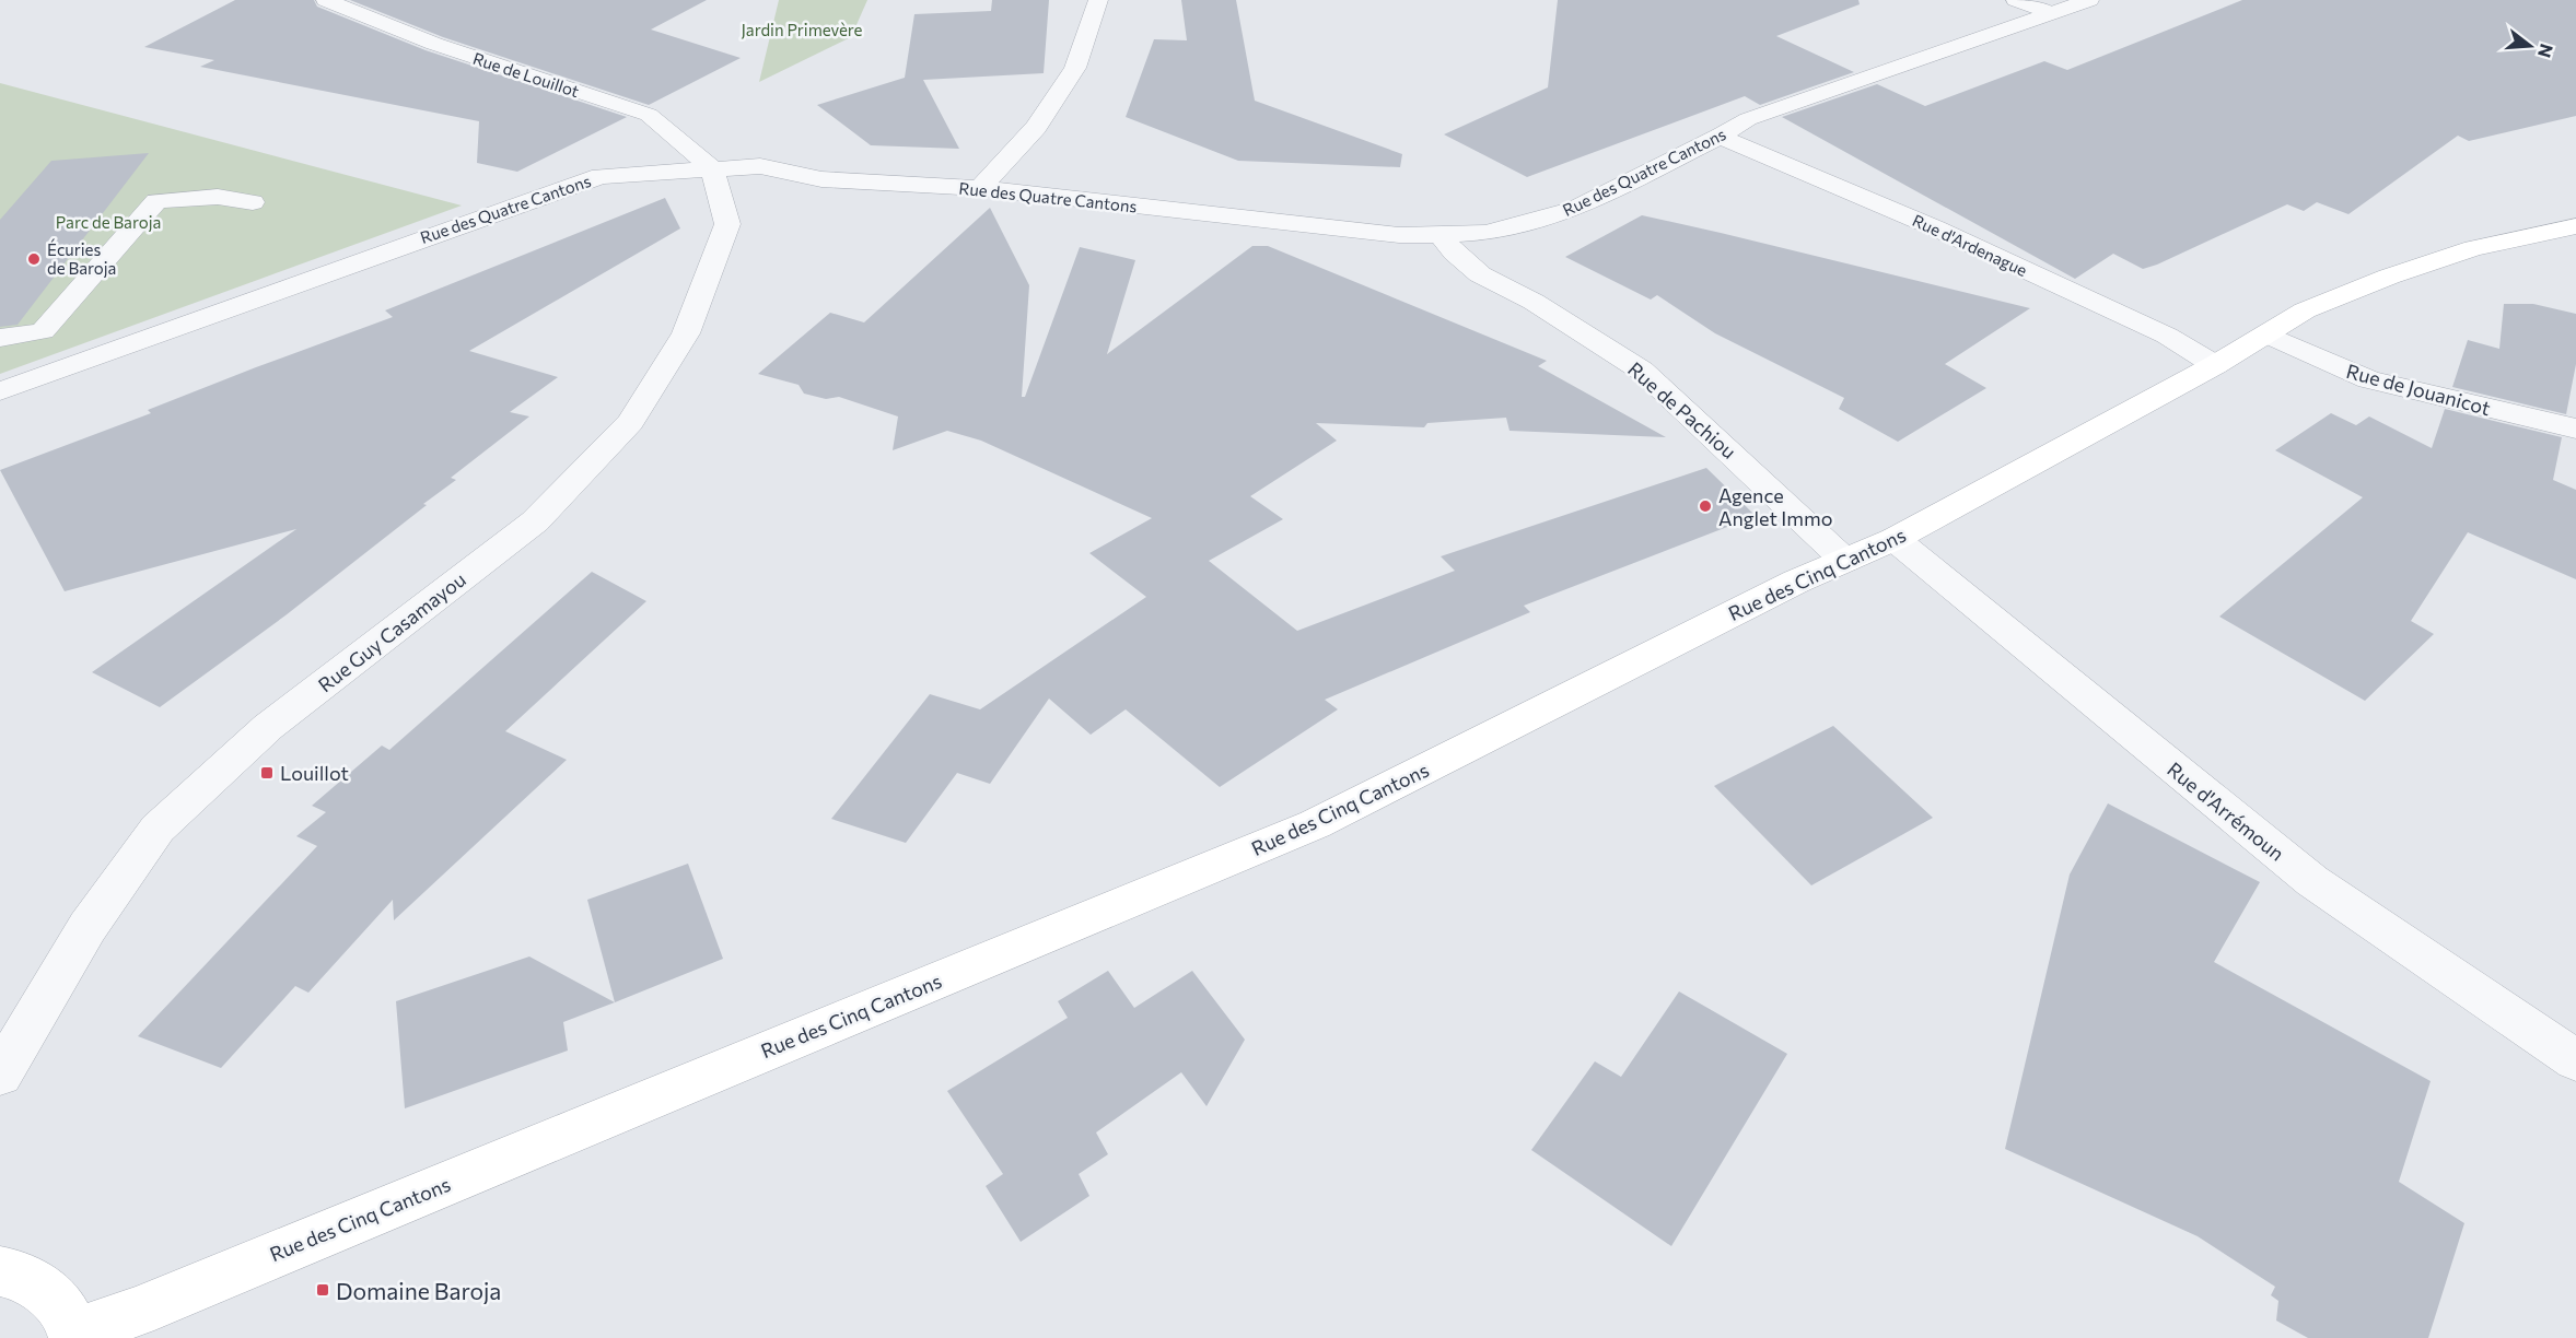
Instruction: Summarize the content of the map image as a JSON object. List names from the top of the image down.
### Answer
{
  "streets": {
    "street": [
      "Rue de Louillot",
      "Rue des Quatre Cantons",
      "Rue d'Ardenague",
      "Rue de Jouanicot",
      "Rue de Pachiou",
      "Rue des Cinq Cantons",
      "Rue Guy Casamayou",
      "Rue d'Arrémoun"
    ]
  },
  "crossings": [
    ["Rue de Louillot", "Rue des Quatre Cantons"],
    ["Rue de Louillot", "Rue Guy Casamayou"],
    ["Rue des Quatre Cantons", "Rue d'Ardenague"],
    ["Rue des Quatre Cantons", "Rue de Pachiou"],
    ["Rue des Quatre Cantons", "Rue Guy Casamayou"],
    ["Rue d'Ardenague", "Rue des Cinq Cantons"],
    ["Rue de Jouanicot", "Rue des Cinq Cantons"],
    ["Rue de Pachiou", "Rue des Cinq Cantons"],
    ["Rue des Cinq Cantons", "Rue d'Arrémoun"]
  ],
  "parks": ["Jardin Primevère", "Parc de Baroja"],
  "places": {
    "other": ["Écuries de Baroja", "Agence Anglet Immo"],
    "transit": ["Louillot", "Domaine Baroja"]
  },
  "north": "right"
}
